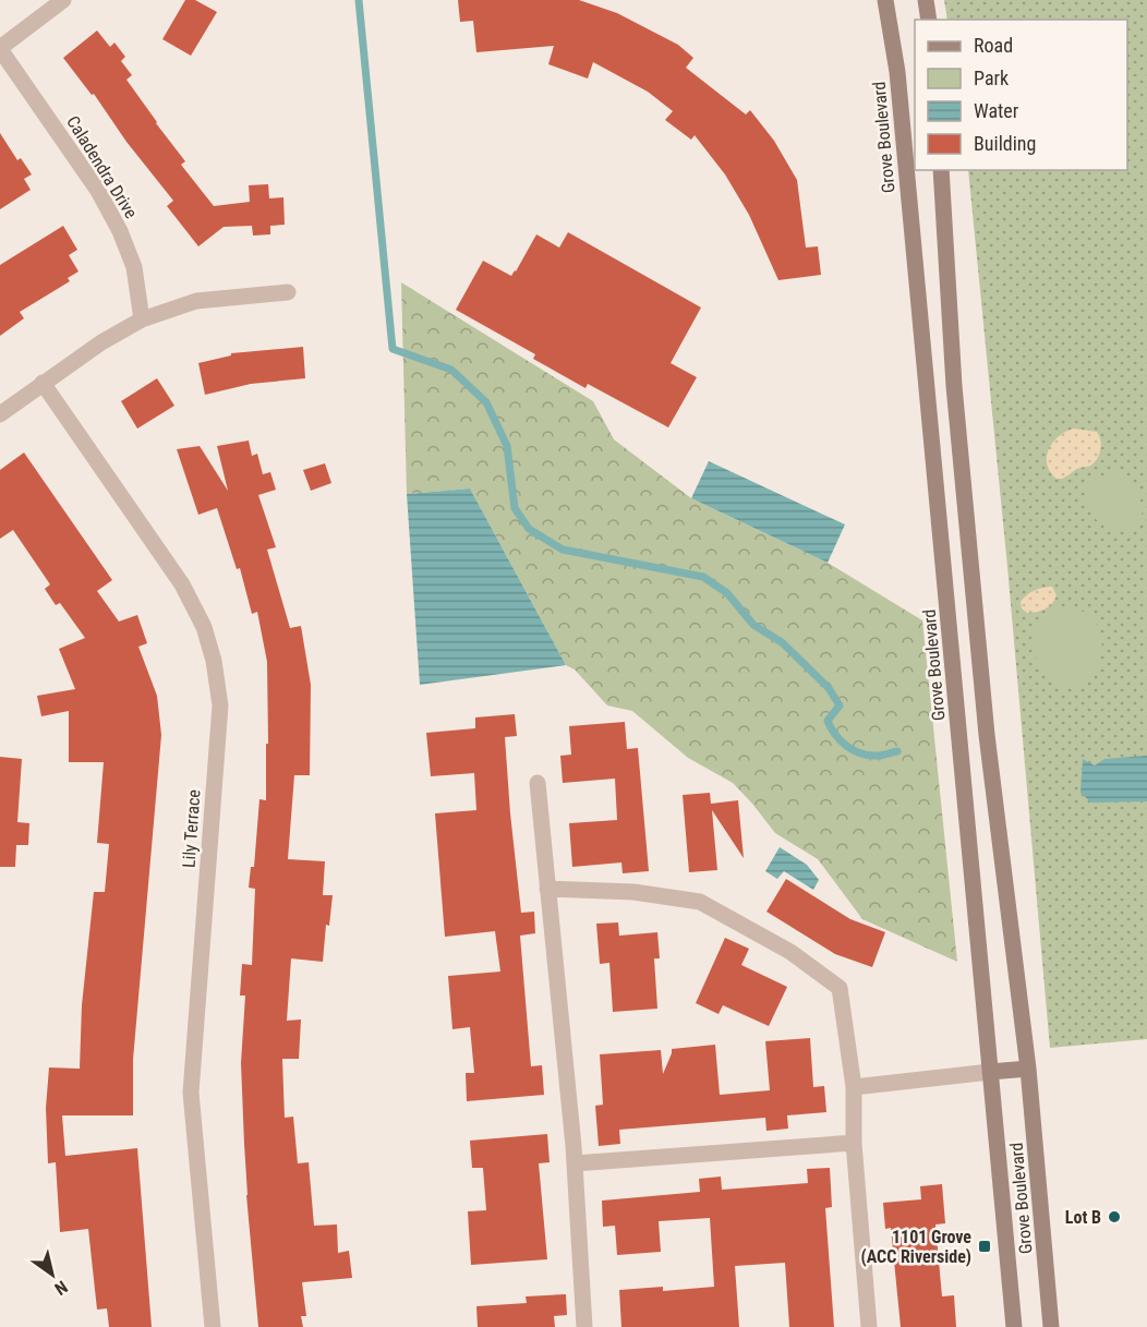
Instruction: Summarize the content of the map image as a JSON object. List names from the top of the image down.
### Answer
{
  "streets": {
    "street": ["Grove Boulevard", "Caladendra Drive", "Lily Terrace"]
  },
  "places": {
    "other": ["Lot B"],
    "transit": ["1101 Grove (ACC Riverside)"]
  },
  "legend": [
    "Road",
    "Park",
    "Water",
    "Building"
  ],
  "north": "bottom right"
}
